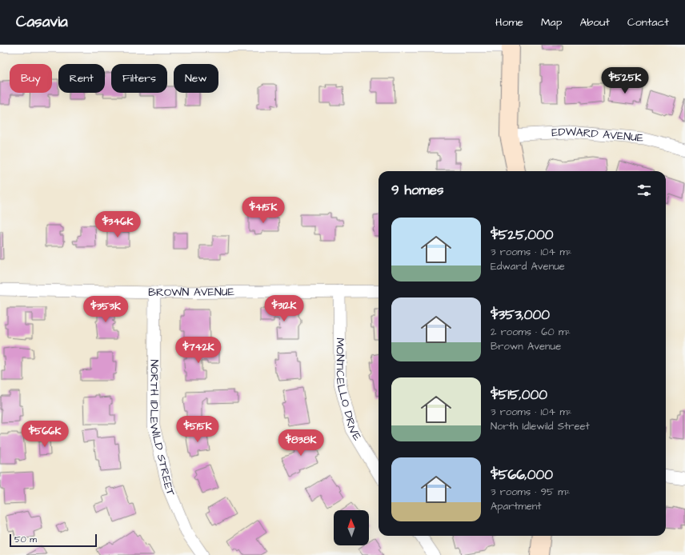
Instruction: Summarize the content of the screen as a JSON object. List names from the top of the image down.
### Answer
{
  "streets": {
    "street": [
      "EDWARD AVENUE",
      "BROWN AVENUE",
      "MONTICELLO DRIVE",
      "NORTH IDLEWILD STREET"
    ]
  },
  "crossings": [
    ["BROWN AVENUE", "MONTICELLO DRIVE"],
    ["BROWN AVENUE", "NORTH IDLEWILD STREET"]
  ],
  "scale_bar": "50 m",
  "north": "top",
  "page": {
    "header": "Casavia",
    "nav": [
      "Home",
      "Map",
      "About",
      "Contact"
    ],
    "chip": [
      "Buy",
      "Rent",
      "Filters",
      "New"
    ],
    "price": [
      "$525K",
      "$415K",
      "$346K",
      "$312K",
      "$353K",
      "$742K",
      "$515K",
      "$566K",
      "$838K"
    ],
    "heading": "9 homes",
    "list": [
      {
        "name": "$525,000",
        "note": "3 rooms · 104 m² · Edward Avenue"
      },
      {
        "name": "$353,000",
        "note": "2 rooms · 60 m² · Brown Avenue"
      },
      {
        "name": "$515,000",
        "note": "3 rooms · 104 m² · North Idlewild Street"
      },
      {
        "name": "$566,000",
        "note": "3 rooms · 95 m² · Apartment"
      }
    ],
    "scale": "50 m"
  }
}
